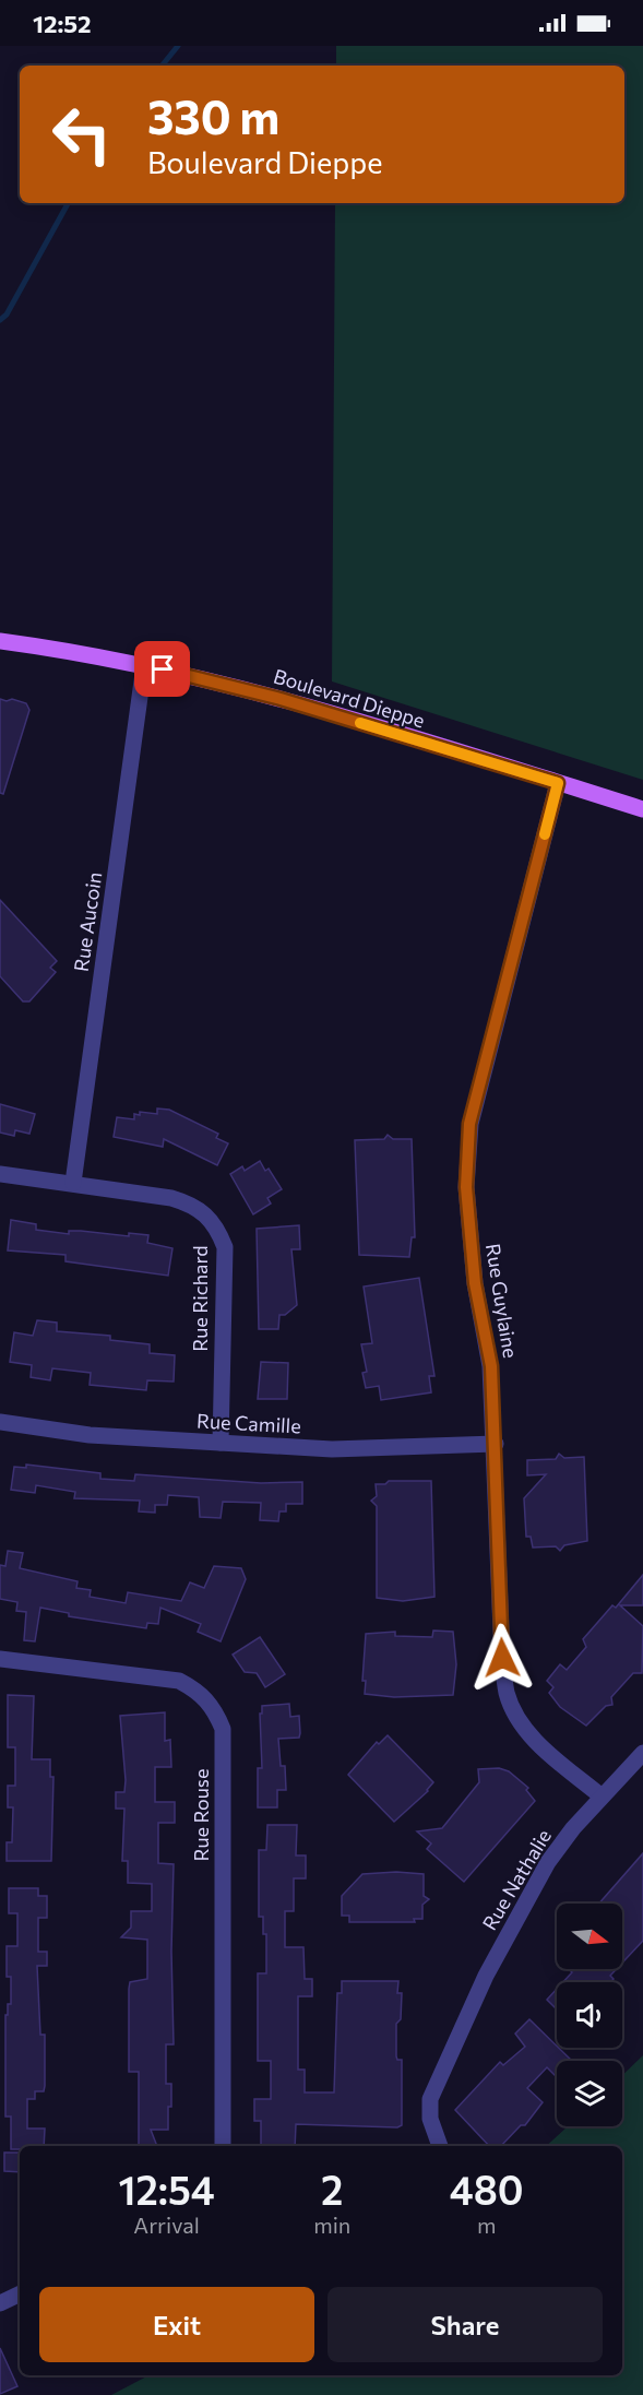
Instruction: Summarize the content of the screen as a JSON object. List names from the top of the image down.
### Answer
{
  "streets": {
    "main road": ["Boulevard Dieppe"],
    "street": [
      "Rue Aucoin",
      "Rue Richard",
      "Rue Guylaine",
      "Rue Camille",
      "Rue Rouse",
      "Rue Nathalie"
    ]
  },
  "crossings": [
    ["Boulevard Dieppe", "Rue Aucoin"],
    ["Boulevard Dieppe", "Rue Guylaine"],
    ["Rue Aucoin", "Rue Richard"],
    ["Rue Richard", "Rue Camille"],
    ["Rue Guylaine", "Rue Camille"],
    ["Rue Guylaine", "Rue Nathalie"]
  ],
  "north": "right",
  "page": {
    "status": "12:52",
    "turn": ["330 m", "Boulevard Dieppe"],
    "eta": [
      "12:54",
      "Arrival",
      "2",
      "min",
      "480",
      "m"
    ],
    "buttons": ["Exit", "Share"]
  }
}
